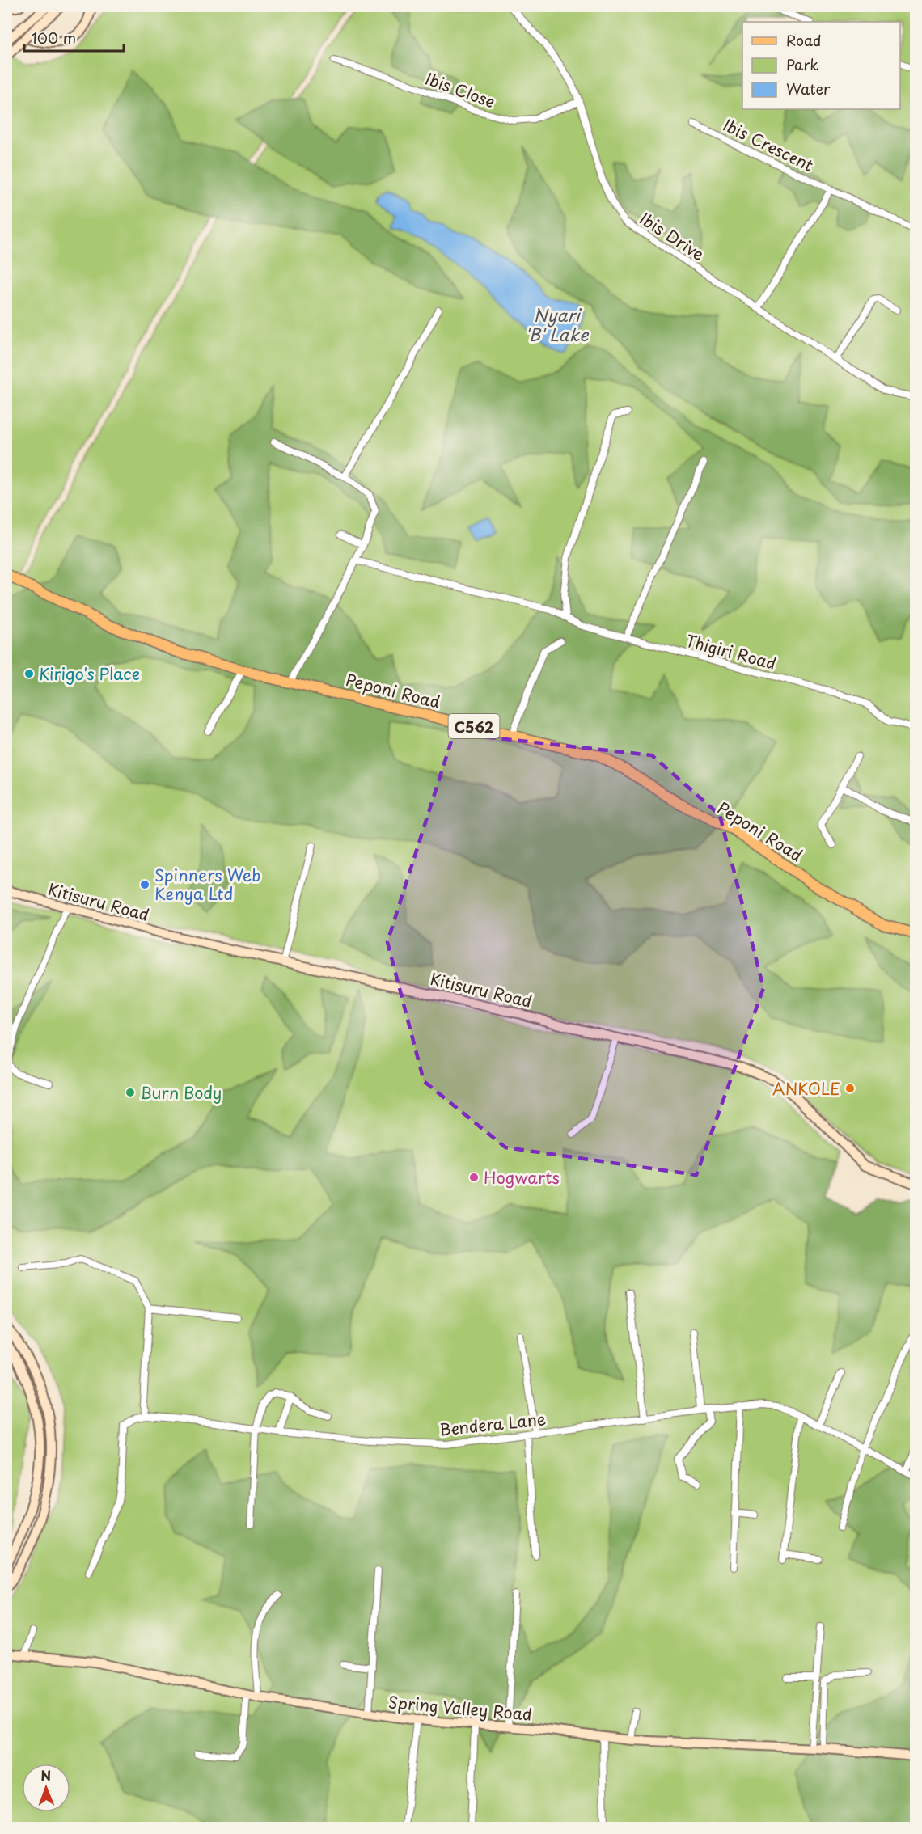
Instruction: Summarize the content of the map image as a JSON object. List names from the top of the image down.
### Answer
{
  "streets": {
    "main road": ["Peponi Road", "C562"],
    "street": [
      "Ibis Close",
      "Ibis Crescent",
      "Ibis Drive",
      "Thigiri Road",
      "Kitisuru Road",
      "Bendera Lane",
      "Spring Valley Road"
    ]
  },
  "crossings": [
    ["Ibis Close", "Ibis Drive"]
  ],
  "water": ["Nyari 'B' Lake"],
  "places": [
    "Kirigo's Place",
    "Spinners Web Kenya Ltd",
    "ANKOLE",
    "Burn Body",
    "Hogwarts"
  ],
  "legend": ["Road", "Park", "Water"],
  "scale_bar": "100 m",
  "north": "top"
}
